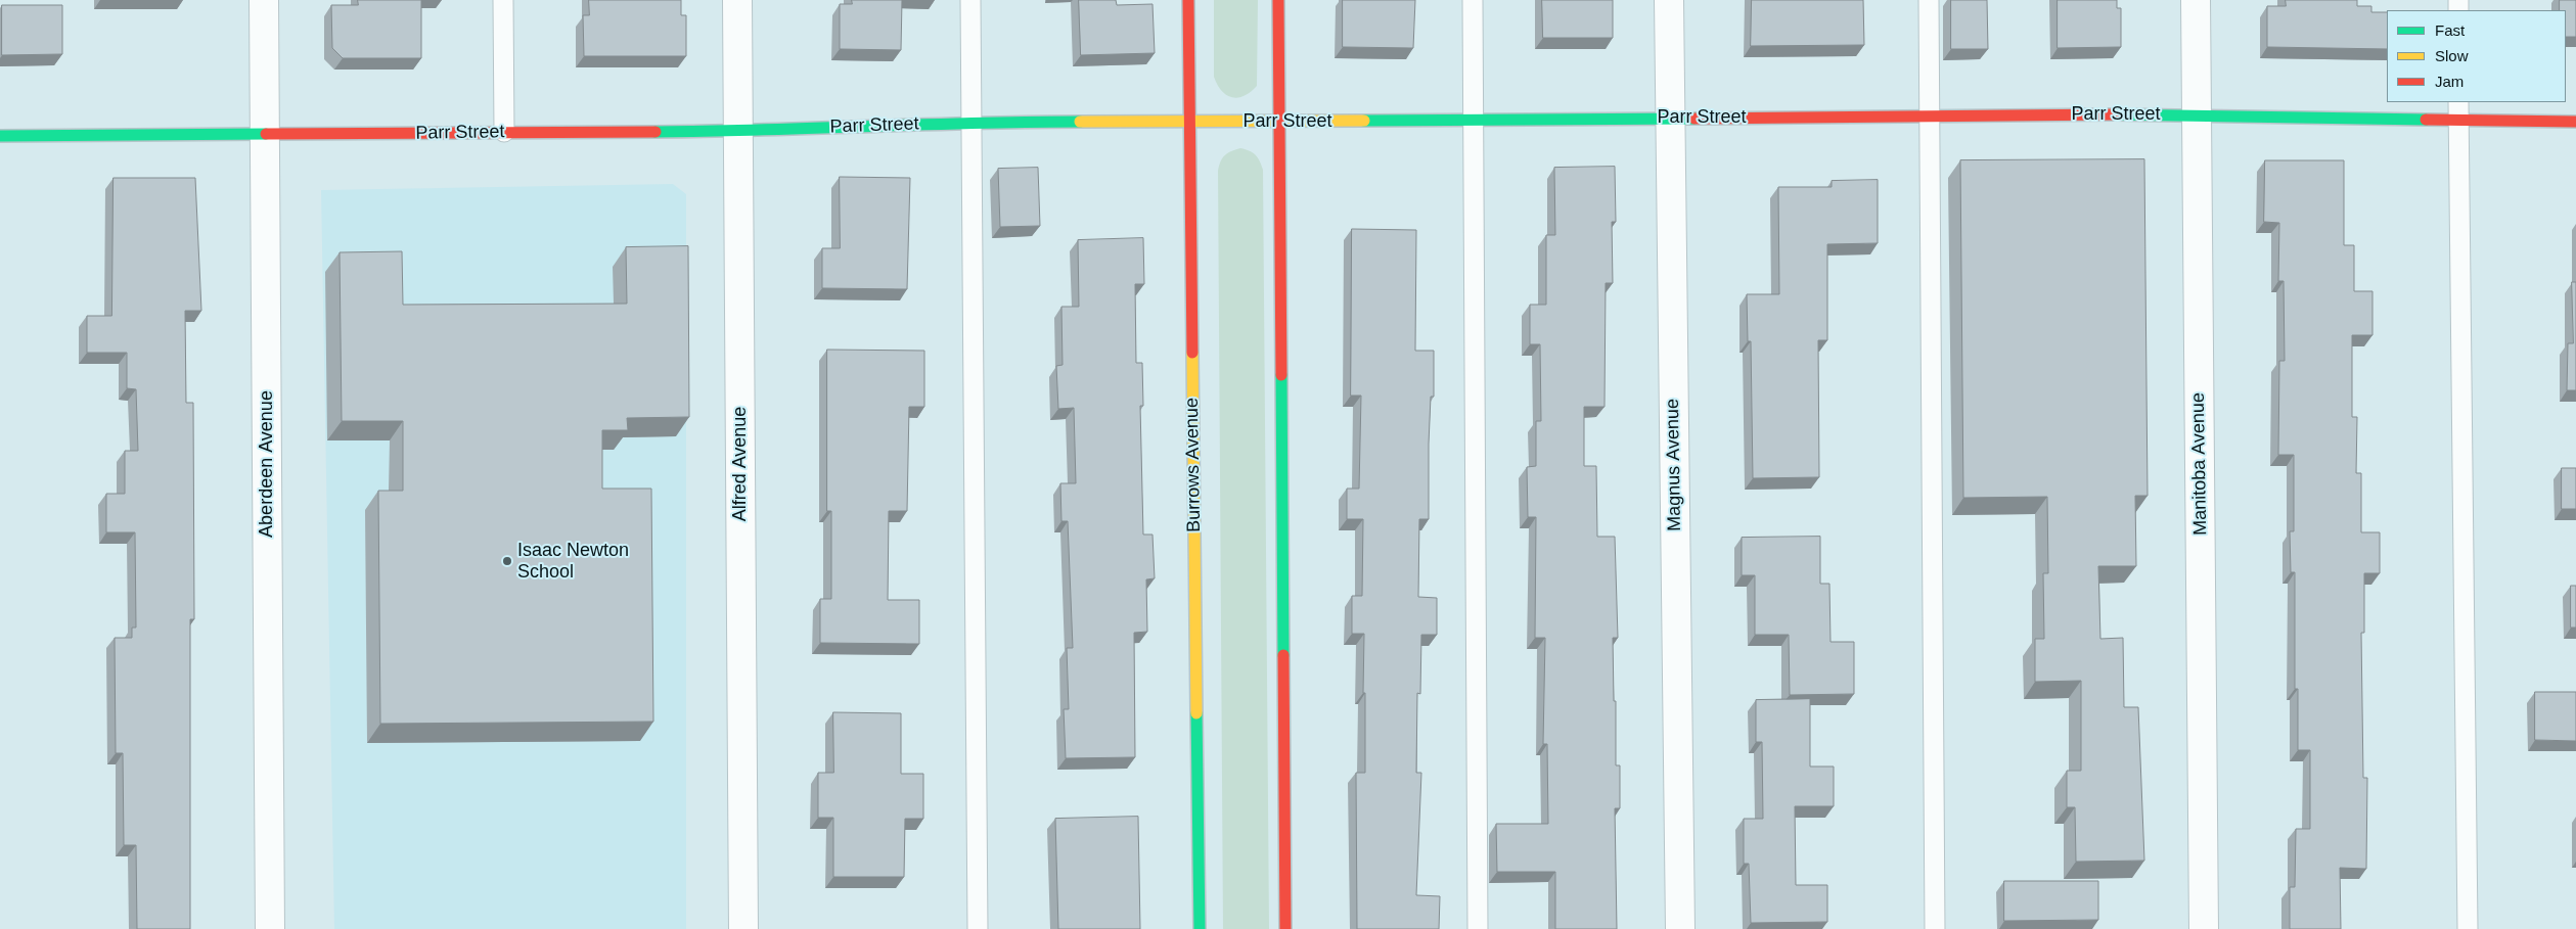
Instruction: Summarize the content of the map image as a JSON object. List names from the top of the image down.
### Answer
{
  "streets": {
    "street": [
      "Parr Street",
      "Aberdeen Avenue",
      "Alfred Avenue",
      "Manitoba Avenue",
      "Burrows Avenue",
      "Magnus Avenue"
    ]
  },
  "crossings": [
    ["Parr Street", "Aberdeen Avenue"],
    ["Parr Street", "Alfred Avenue"],
    ["Parr Street", "Manitoba Avenue"],
    ["Parr Street", "Burrows Avenue"],
    ["Parr Street", "Magnus Avenue"]
  ],
  "places": ["Isaac Newton School"],
  "legend": ["Fast", "Slow", "Jam"]
}
